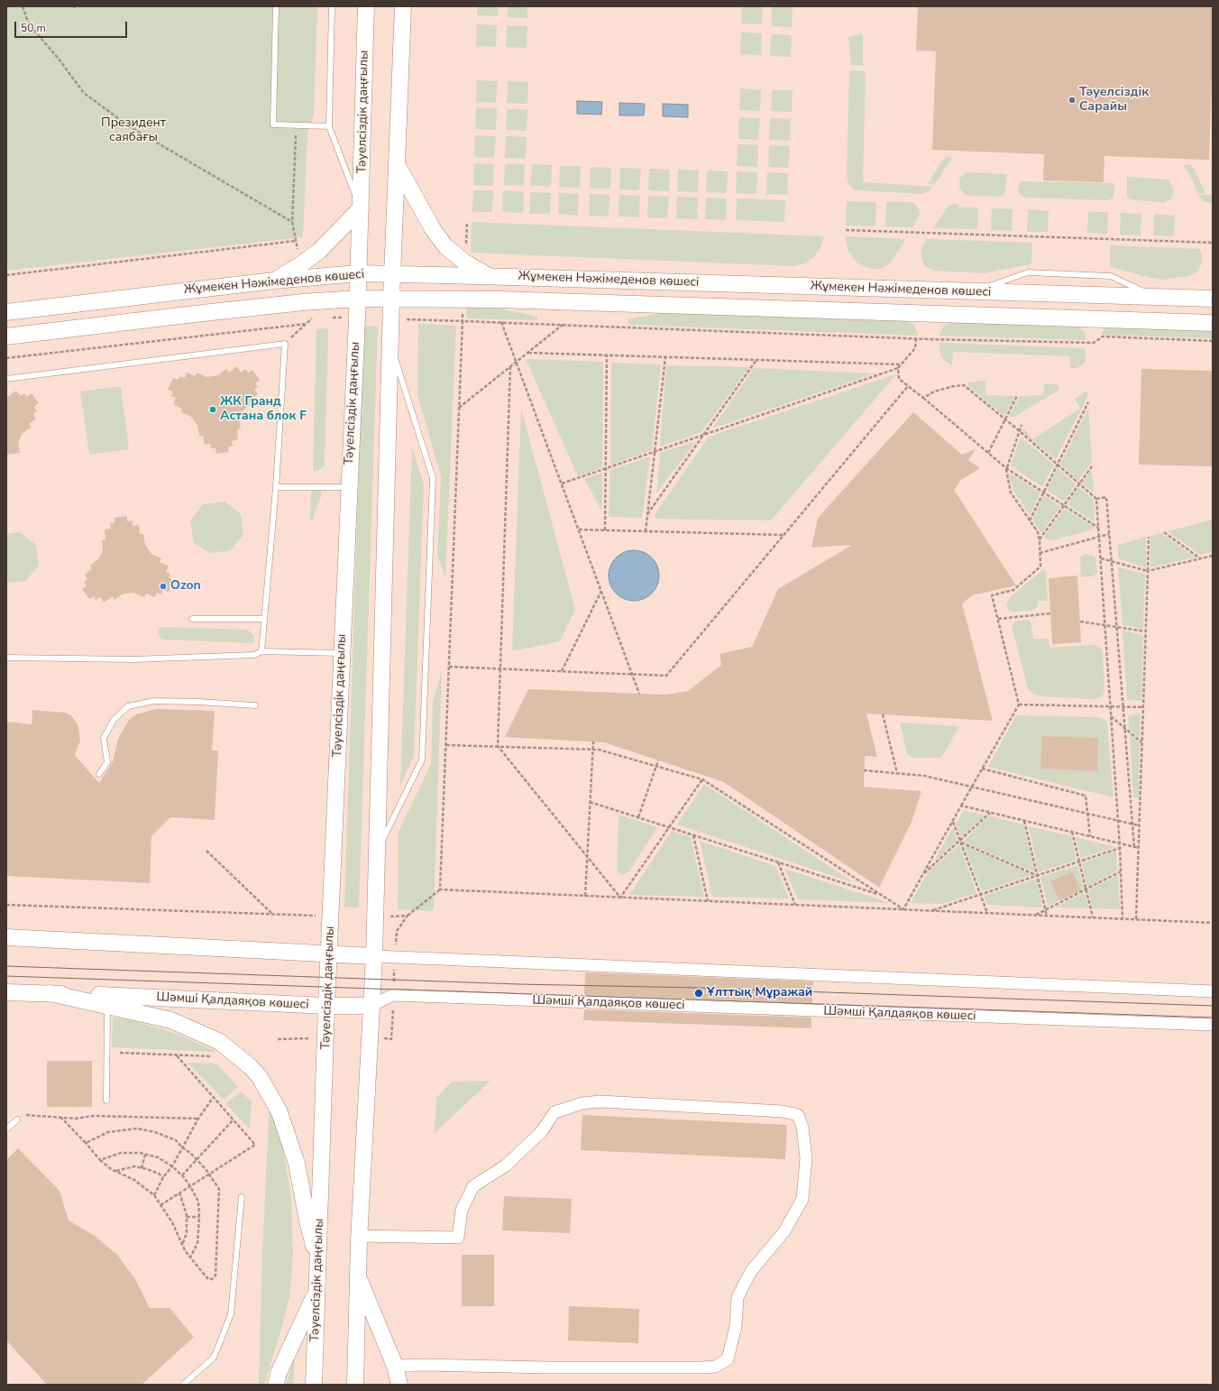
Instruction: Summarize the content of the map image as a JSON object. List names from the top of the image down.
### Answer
{
  "streets": {
    "main road": ["Тәуелсіздік даңғылы", "Жұмекен Нәжімеденов көшесі", "Шәмші Қалдаяқов көшесі"]
  },
  "crossings": [
    ["Тәуелсіздік даңғылы", "Жұмекен Нәжімеденов көшесі"],
    ["Тәуелсіздік даңғылы", "Шәмші Қалдаяқов көшесі"]
  ],
  "parks": ["Президент саябағы"],
  "places": [
    "Тәуелсіздік Сарайы",
    "ЖК Гранд Астана блок F",
    "Ozon",
    "Ұлттық Мұражай"
  ],
  "scale_bar": "50 m"
}
